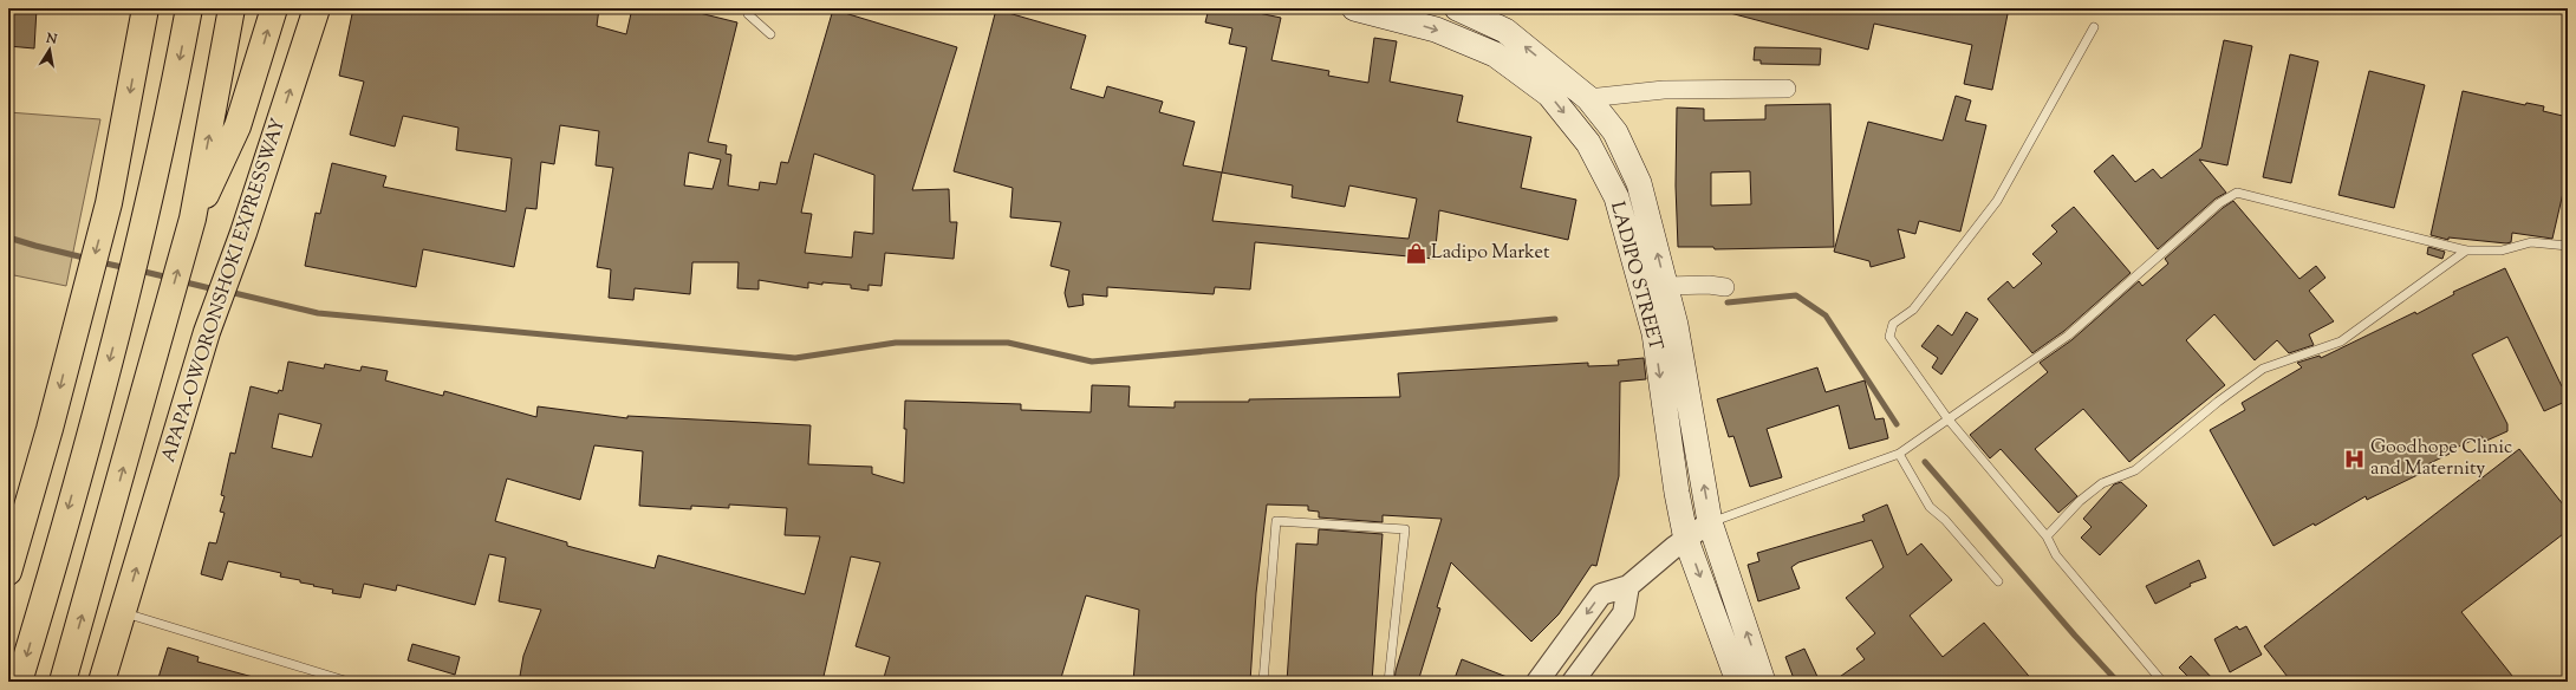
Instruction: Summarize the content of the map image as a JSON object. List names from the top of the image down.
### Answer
{
  "streets": {
    "main road": ["LADIPO STREET", "APAPA-OWORONSHOKI EXPRESSWAY"]
  },
  "places": {
    "shop": ["Ladipo Market"],
    "hospital": ["Goodhope Clinic and Maternity"]
  },
  "north": "top"
}
